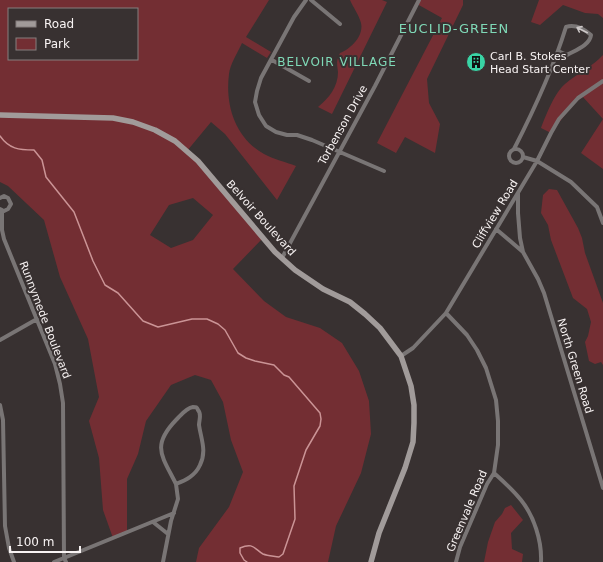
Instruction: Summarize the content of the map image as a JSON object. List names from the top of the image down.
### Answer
{
  "streets": {
    "street": [
      "Torbenson Drive",
      "Cliffview Road",
      "Belvoir Boulevard",
      "Runnymede Boulevard",
      "North Green Road",
      "Greenvale Road"
    ]
  },
  "crossings": [
    ["Torbenson Drive", "Belvoir Boulevard"],
    ["Cliffview Road", "Belvoir Boulevard"],
    ["Cliffview Road", "North Green Road"],
    ["Cliffview Road", "Greenvale Road"]
  ],
  "districts": ["EUCLID-GREEN", "BELVOIR VILLAGE"],
  "places": {
    "building": ["Carl B. Stokes Head Start Center"]
  },
  "legend": ["Road", "Park"],
  "scale_bar": "100 m"
}
